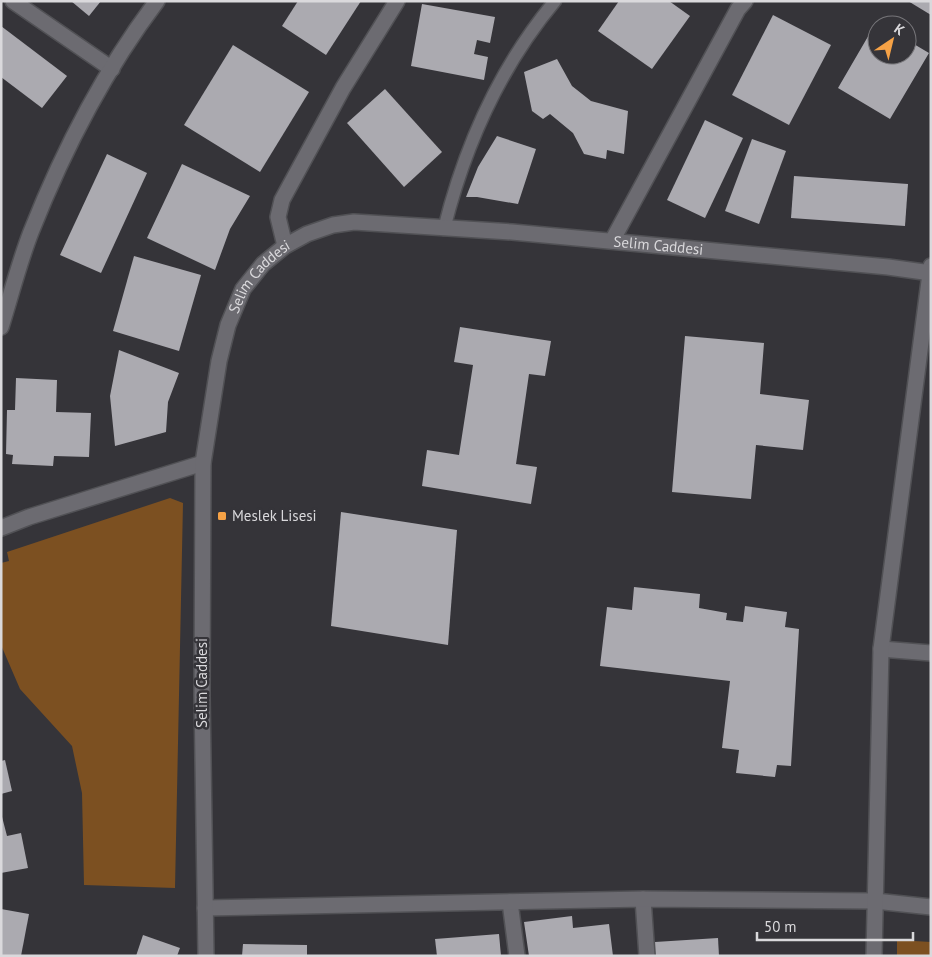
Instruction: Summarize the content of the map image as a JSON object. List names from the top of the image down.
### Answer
{
  "streets": {
    "street": ["Selim Caddesi"]
  },
  "places": {
    "transit": ["Meslek Lisesi"]
  },
  "scale_bar": "50 m",
  "north": "top right"
}
